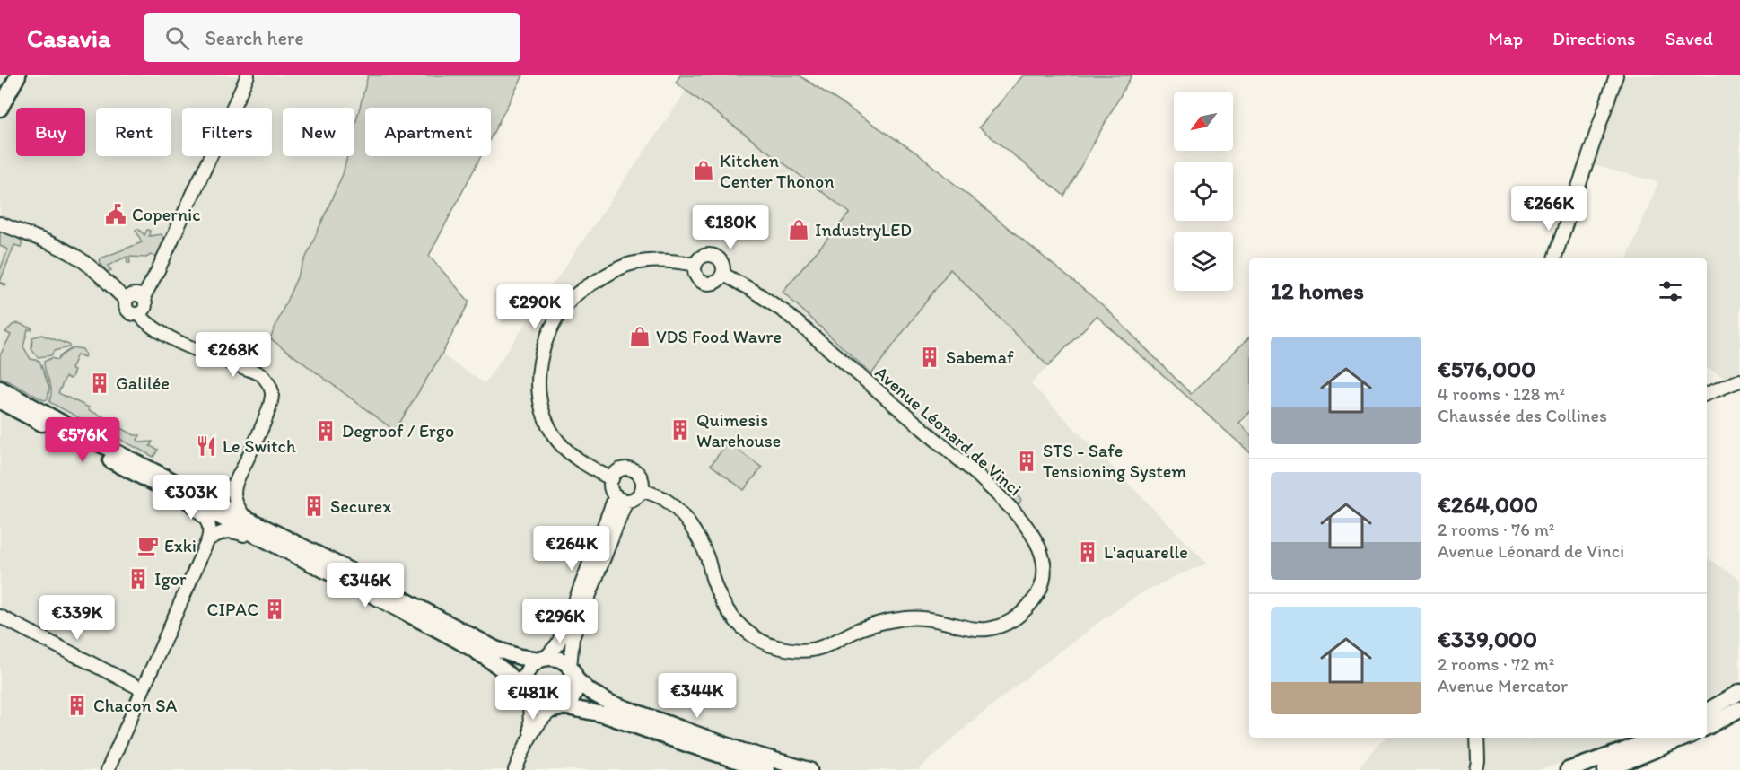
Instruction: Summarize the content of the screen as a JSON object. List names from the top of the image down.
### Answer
{
  "streets": {
    "street": ["Avenue Léonard de Vinci"]
  },
  "places": {
    "shop": ["Kitchen Center Thonon", "IndustryLED", "VDS Food Wavre"],
    "public building": ["Copernic"],
    "building": [
      "Sabemaf",
      "Galilée",
      "Quimesis Warehouse",
      "Degroof / Ergo",
      "STS - Safe Tensioning System",
      "Securex",
      "L'aquarelle",
      "Igor",
      "CIPAC",
      "Chacon SA"
    ],
    "restaurant": ["Le Switch"],
    "cafe": ["Exki"]
  },
  "north": "bottom left",
  "page": {
    "header": "Casavia",
    "search": "Search here",
    "nav": ["Map", "Directions", "Saved"],
    "chip": [
      "Buy",
      "Rent",
      "Filters",
      "New",
      "Apartment"
    ],
    "price": [
      "€266K",
      "€180K",
      "€290K",
      "€268K",
      "€576K",
      "€303K",
      "€264K",
      "€346K",
      "€339K",
      "€296K",
      "€344K",
      "€481K"
    ],
    "heading": "12 homes",
    "list": [
      {
        "name": "€576,000",
        "note": "4 rooms · 128 m² · Chaussée des Collines"
      },
      {
        "name": "€264,000",
        "note": "2 rooms · 76 m² · Avenue Léonard de Vinci"
      },
      {
        "name": "€339,000",
        "note": "2 rooms · 72 m² · Avenue Mercator"
      }
    ]
  }
}
